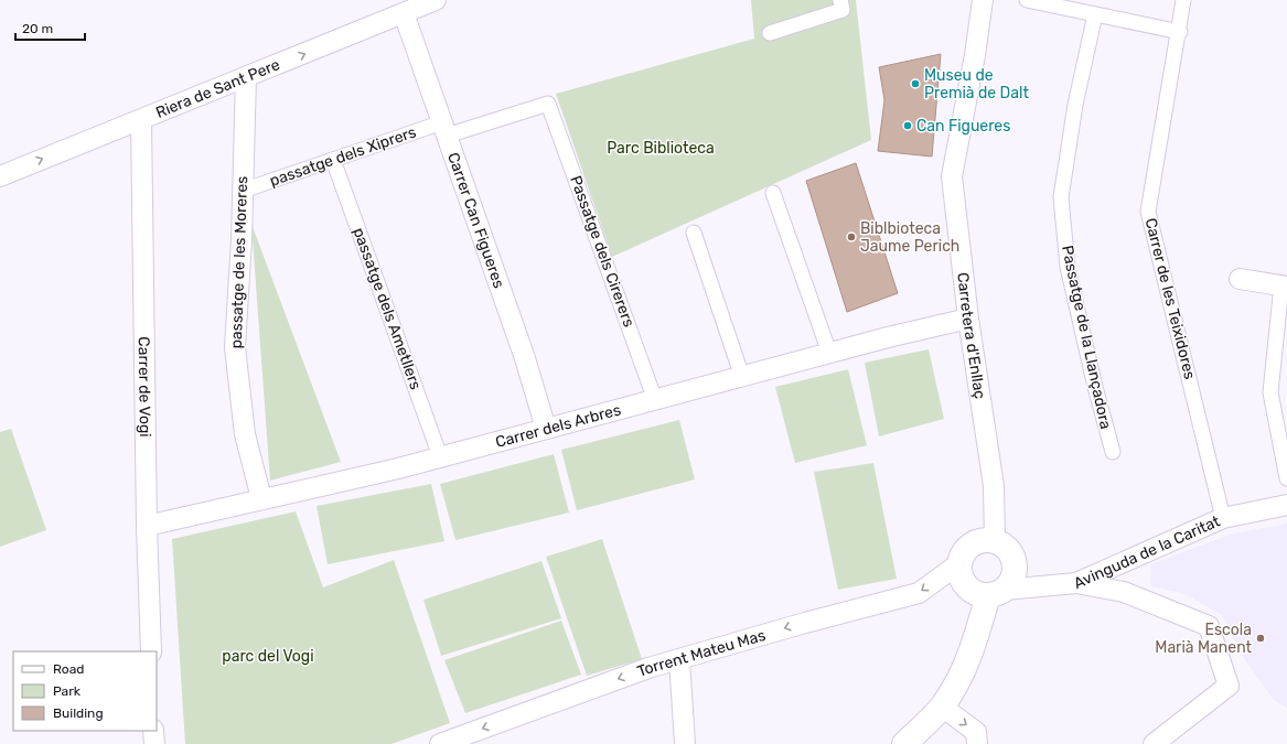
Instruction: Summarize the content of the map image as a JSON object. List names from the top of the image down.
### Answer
{
  "streets": {
    "street": [
      "Riera de Sant Pere",
      "passatge dels Xiprers",
      "Carrer Can Figueres",
      "Passatge dels Cirerers",
      "passatge de les Moreres",
      "Carrer de les Teixidores",
      "passatge dels Ametllers",
      "Carretera d'Enllaç",
      "Passatge de la Llançadora",
      "Carrer de Vogi",
      "Carrer dels Arbres",
      "Avinguda de la Caritat",
      "Torrent Mateu Mas"
    ]
  },
  "crossings": [
    ["Riera de Sant Pere", "Carrer Can Figueres"],
    ["Riera de Sant Pere", "passatge de les Moreres"],
    ["Riera de Sant Pere", "Carrer de Vogi"],
    ["passatge dels Xiprers", "Carrer Can Figueres"],
    ["passatge dels Xiprers", "Passatge dels Cirerers"],
    ["passatge dels Xiprers", "passatge de les Moreres"],
    ["passatge dels Xiprers", "passatge dels Ametllers"],
    ["Carrer Can Figueres", "Passatge dels Cirerers"],
    ["Carrer Can Figueres", "Carrer dels Arbres"],
    ["Passatge dels Cirerers", "Carrer dels Arbres"],
    ["passatge de les Moreres", "Carrer dels Arbres"],
    ["Carrer de les Teixidores", "Avinguda de la Caritat"],
    ["passatge dels Ametllers", "Carrer dels Arbres"],
    ["Carretera d'Enllaç", "Carrer dels Arbres"],
    ["Carretera d'Enllaç", "Avinguda de la Caritat"],
    ["Carretera d'Enllaç", "Torrent Mateu Mas"],
    ["Carrer de Vogi", "Carrer dels Arbres"],
    ["Avinguda de la Caritat", "Torrent Mateu Mas"]
  ],
  "one_way": ["Riera de Sant Pere", "Torrent Mateu Mas"],
  "parks": ["Parc Biblioteca", "parc del Vogi"],
  "places": [
    "Museu de Premià de Dalt",
    "Can Figueres",
    "Biblbioteca Jaume Perich",
    "Escola Marià Manent"
  ],
  "legend": ["Road", "Park", "Building"],
  "scale_bar": "20 m"
}
